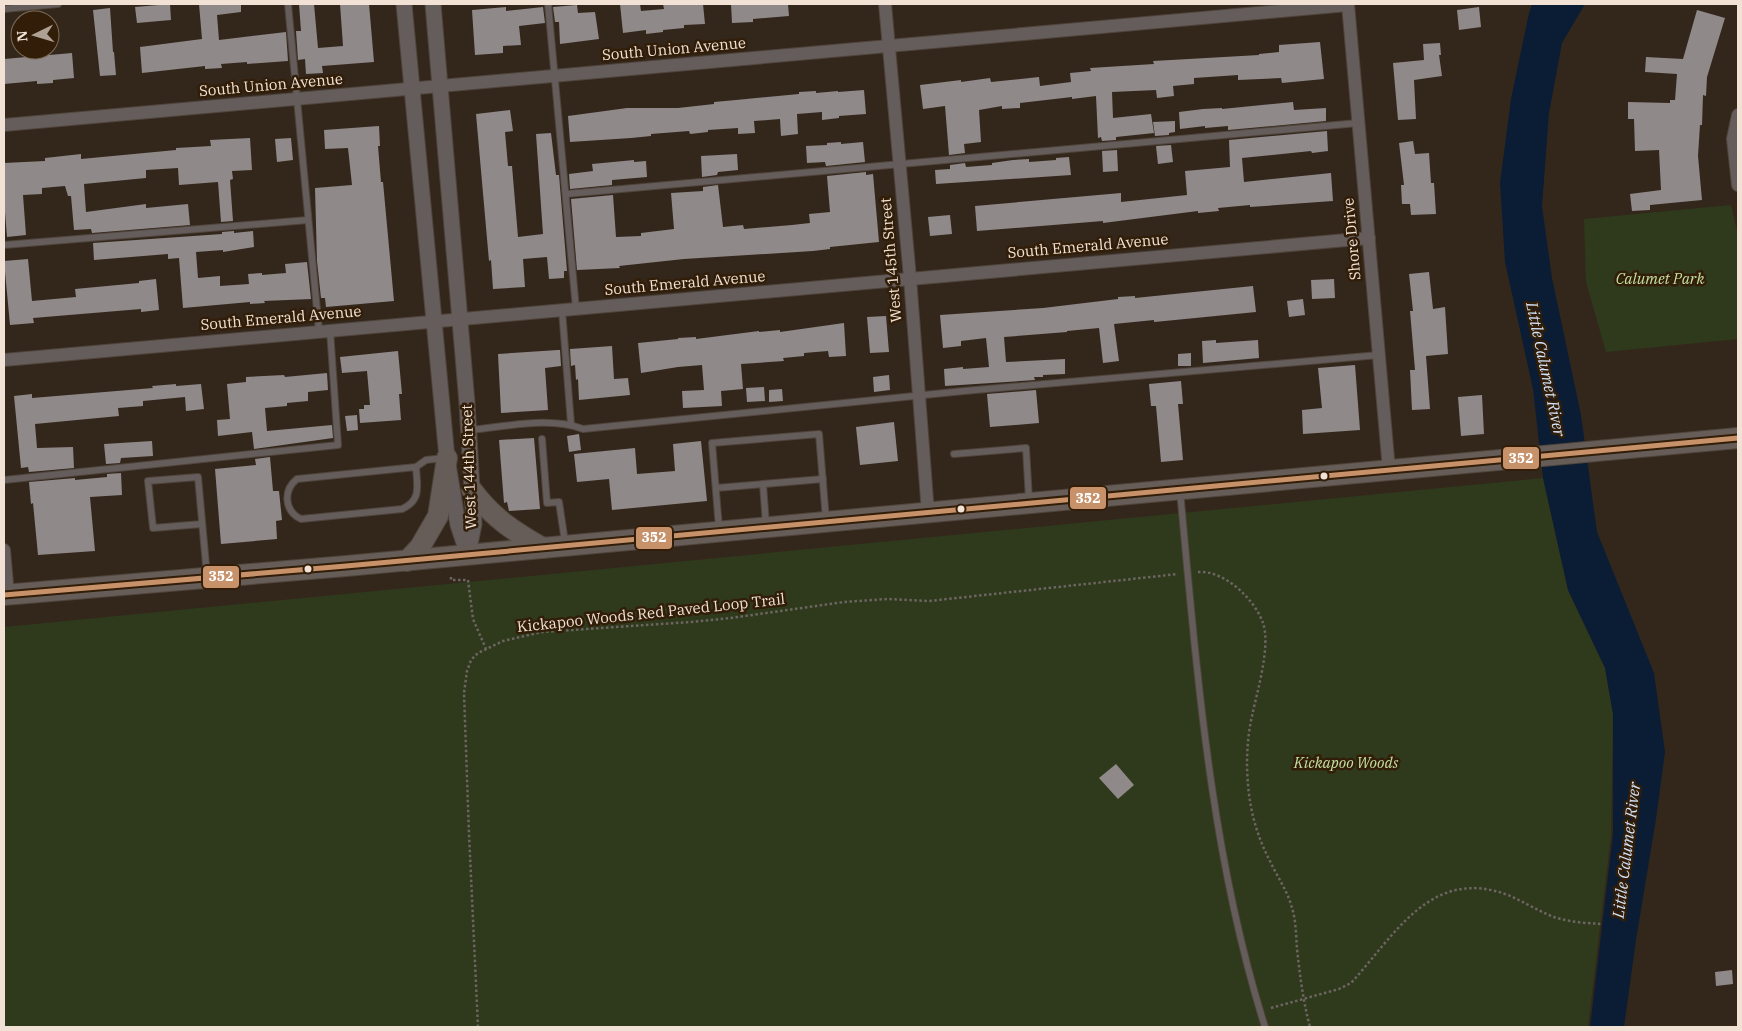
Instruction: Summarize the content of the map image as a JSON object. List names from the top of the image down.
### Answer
{
  "streets": {
    "street": [
      "South Union Avenue",
      "Shore Drive",
      "South Emerald Avenue",
      "West 145th Street",
      "West 144th Street"
    ],
    "path": ["Kickapoo Woods Red Paved Loop Trail"]
  },
  "crossings": [
    ["South Union Avenue", "Shore Drive"],
    ["South Union Avenue", "West 145th Street"],
    ["South Union Avenue", "West 144th Street"],
    ["Shore Drive", "South Emerald Avenue"],
    ["South Emerald Avenue", "West 145th Street"],
    ["South Emerald Avenue", "West 144th Street"]
  ],
  "water": ["Little Calumet River"],
  "parks": ["Calumet Park", "Kickapoo Woods"],
  "lines": ["transit line 352"],
  "north": "left"
}
